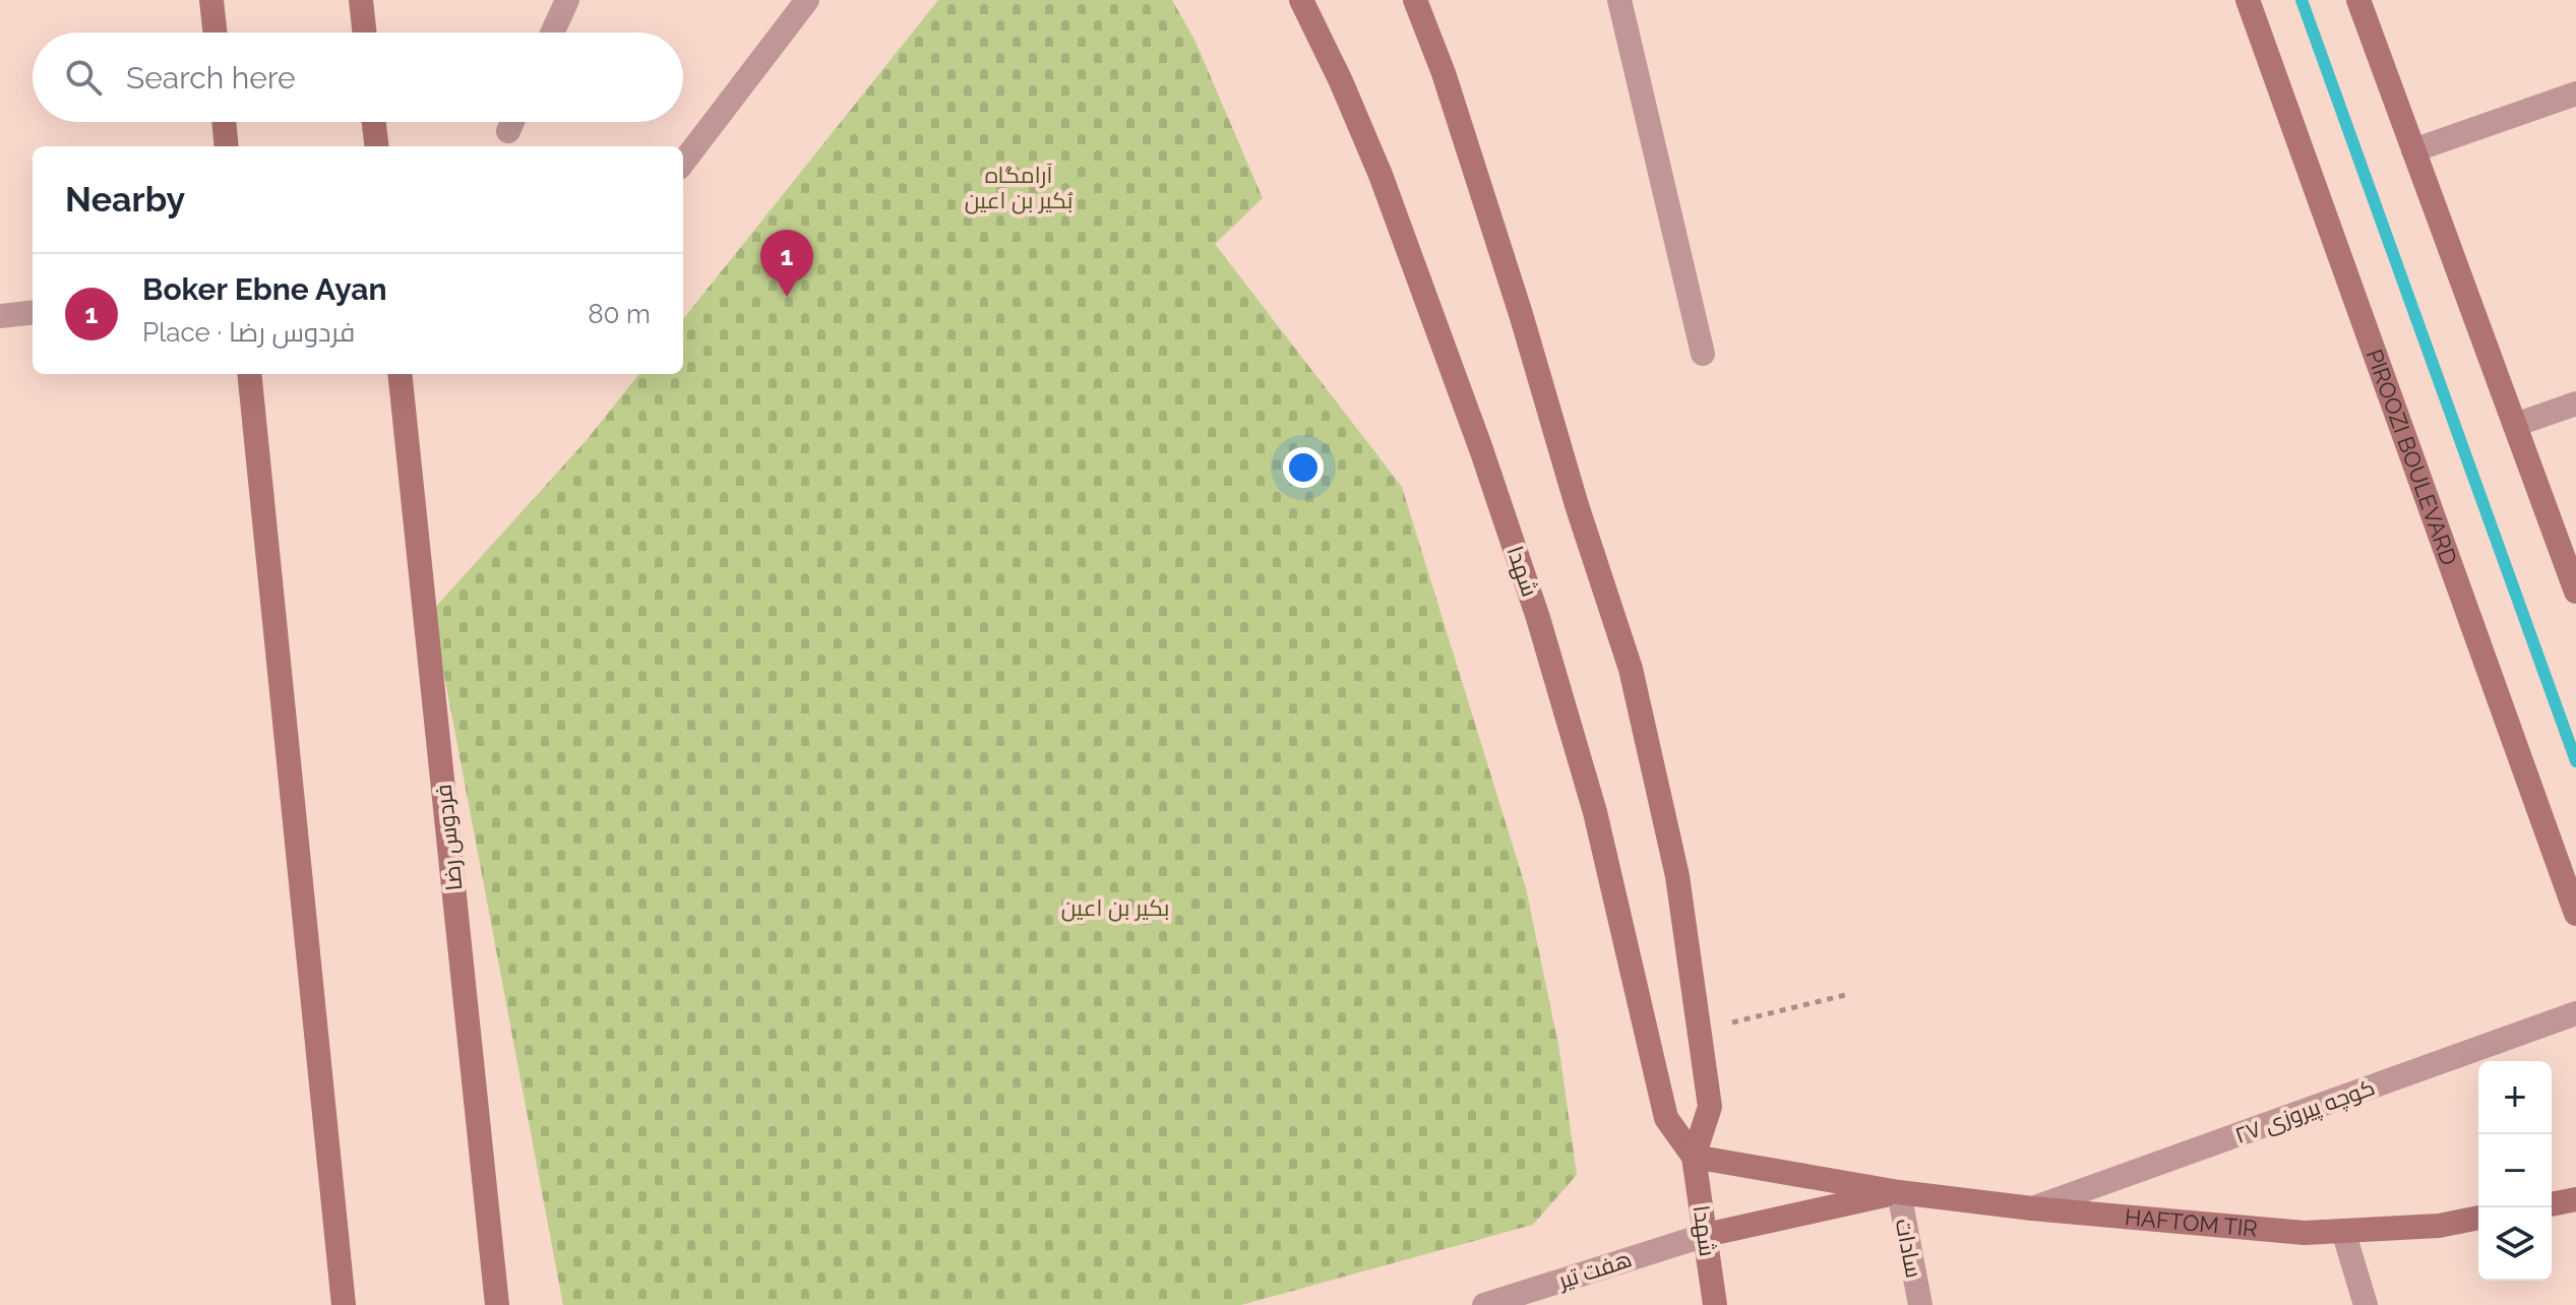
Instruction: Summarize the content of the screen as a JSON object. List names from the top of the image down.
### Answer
{
  "streets": {
    "street": [
      "PIROOZI BOULEVARD",
      "شهدا",
      "فردوس رضا",
      "کوچه پیروزی ۲۷",
      "HAFTOM TIR",
      "سادات",
      "هفت تیر"
    ]
  },
  "crossings": [
    ["شهدا", "HAFTOM TIR"],
    ["شهدا", "هفت تیر"],
    ["کوچه پیروزی ۲۷", "HAFTOM TIR"],
    ["HAFTOM TIR", "سادات"]
  ],
  "parks": ["آرامگاه بُکیر بن اعین", "بکیر بن اعین"],
  "page": {
    "search": "Search here",
    "heading": "Nearby",
    "pins": "1",
    "list": [
      {
        "mark": "1",
        "name": "Boker Ebne Ayan",
        "note": "Place · فردوس رضا",
        "value": "80 m"
      }
    ],
    "map_buttons": ["+", "−"]
  }
}
